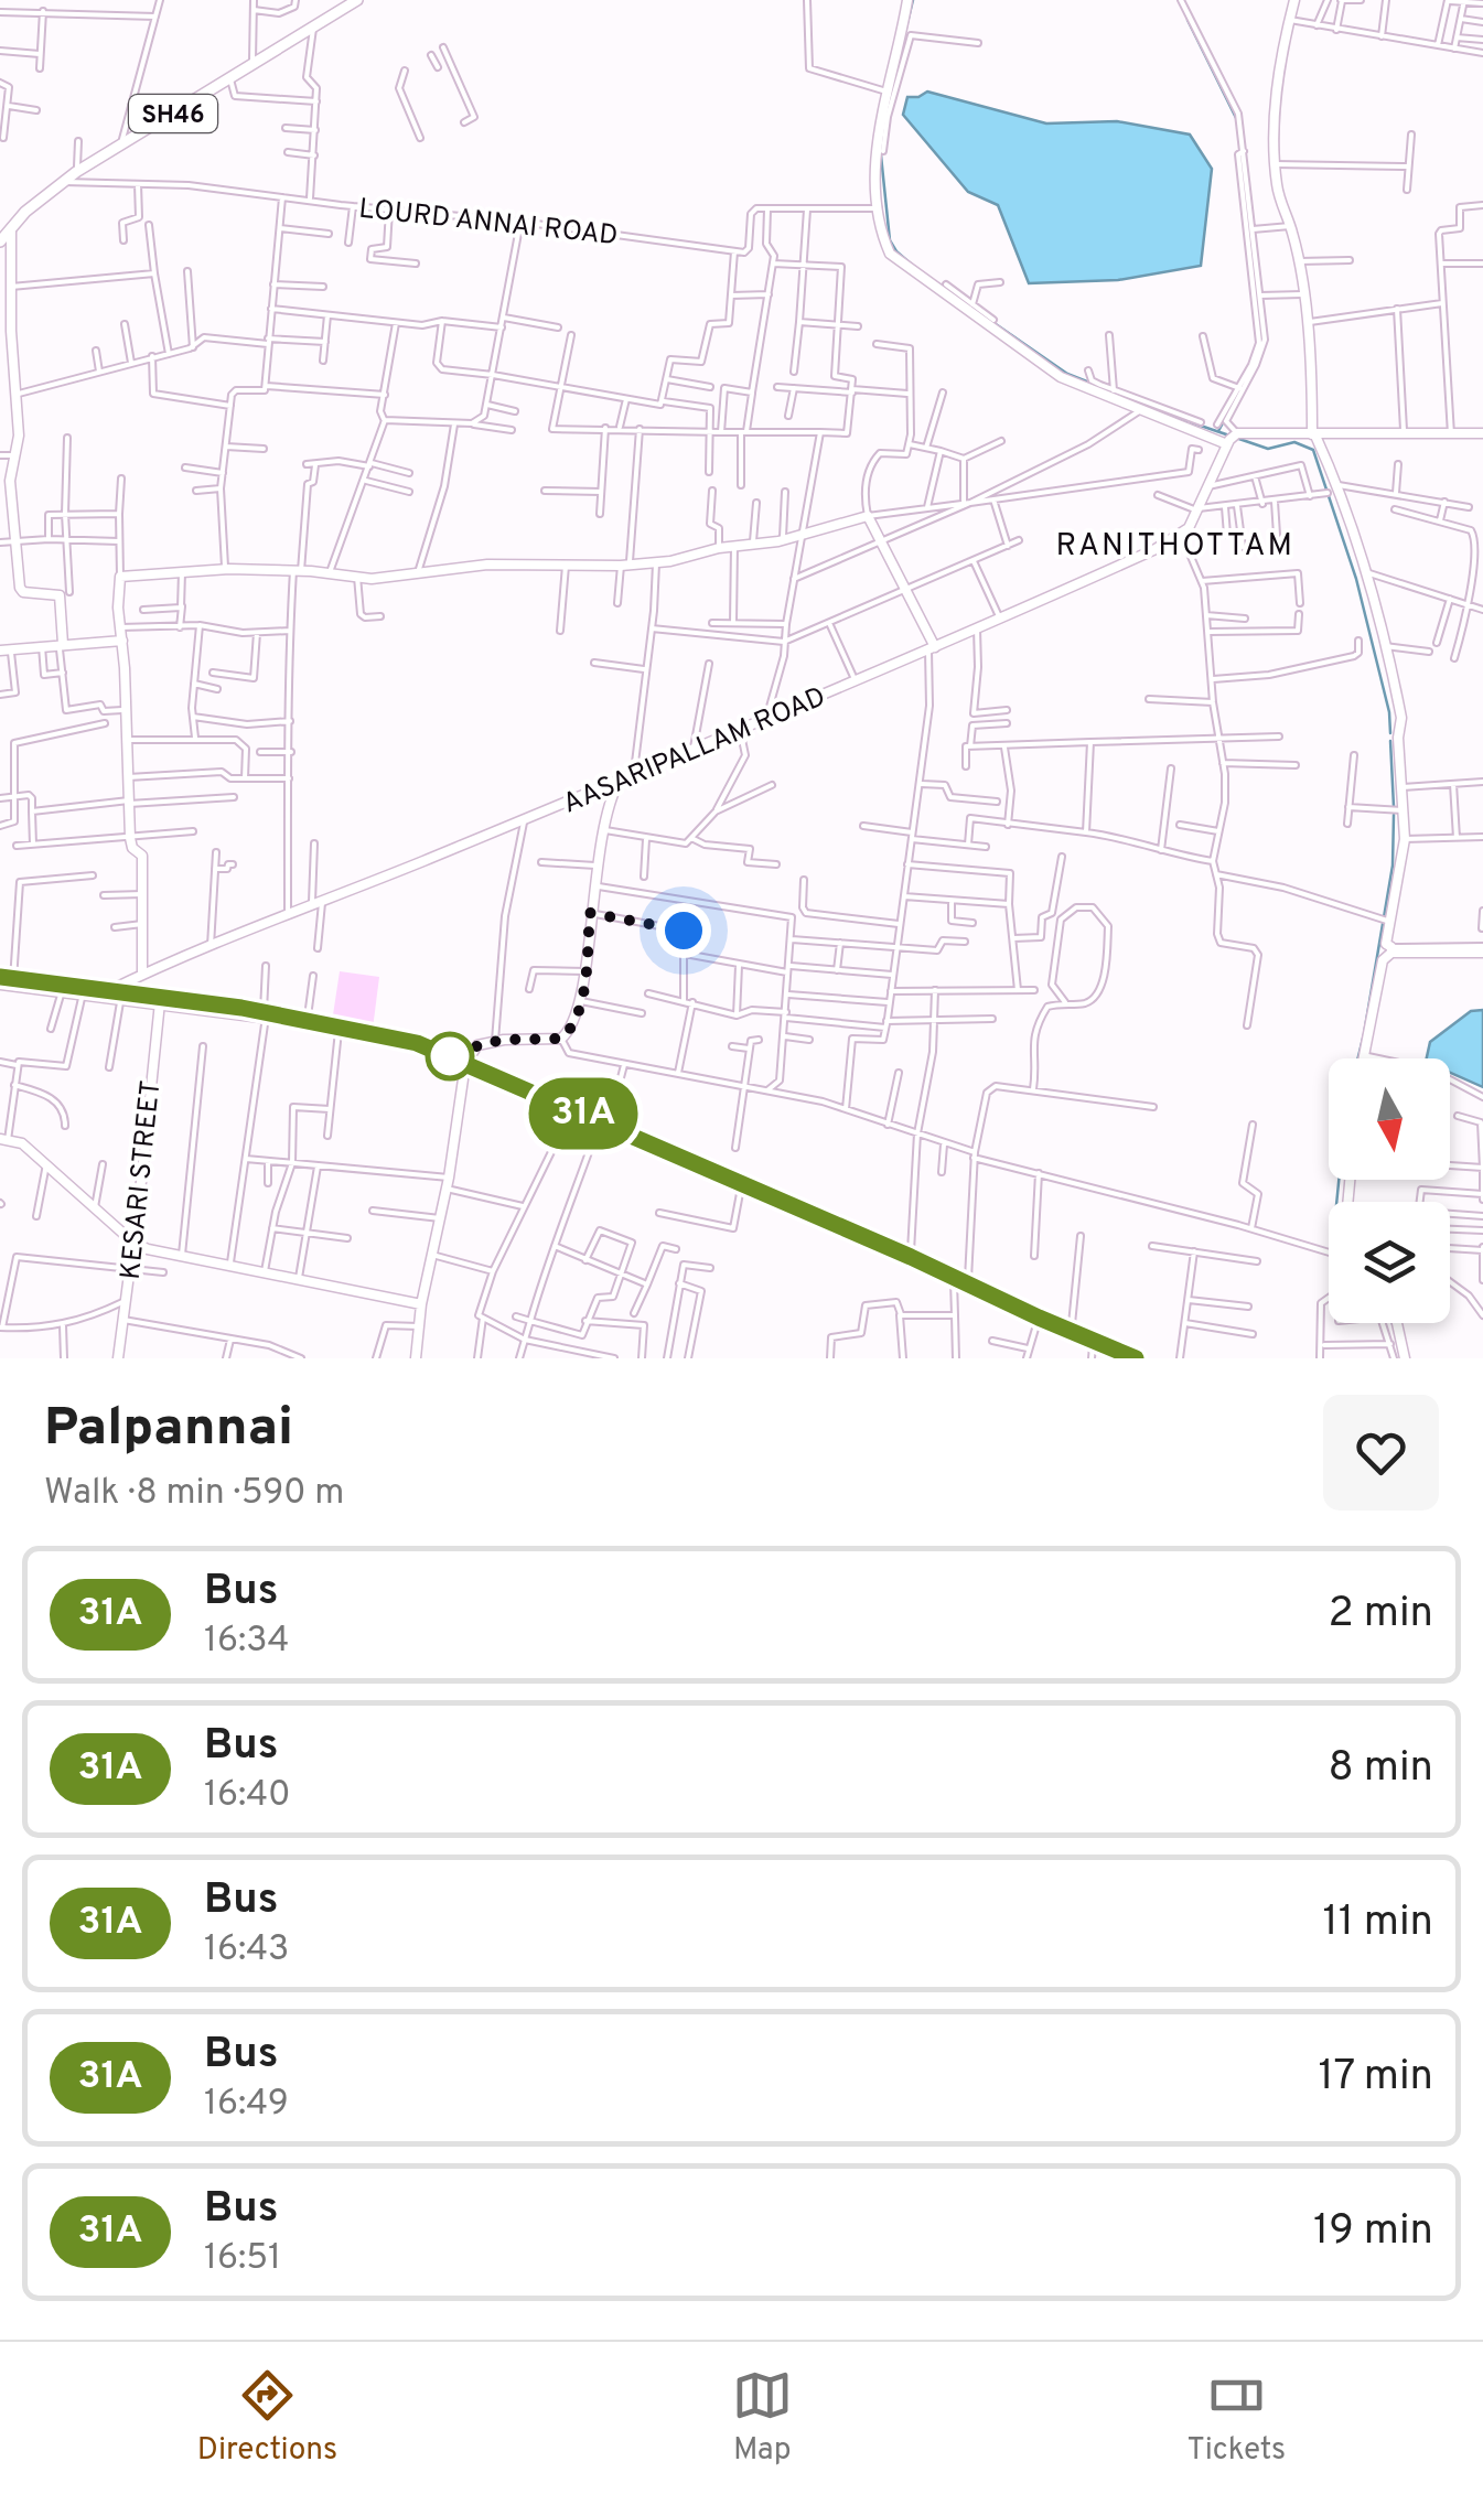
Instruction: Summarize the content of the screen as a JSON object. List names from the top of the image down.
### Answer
{
  "streets": {
    "main road": ["SH46"],
    "street": ["LOURD ANNAI ROAD", "AASARIPALLAM ROAD", "KESARI STREET"]
  },
  "crossings": [
    ["SH46", "LOURD ANNAI ROAD"]
  ],
  "districts": ["RANITHOTTAM"],
  "lines": ["bus line 31A"],
  "north": "bottom",
  "page": {
    "on_map": "31A",
    "heading": ["Palpannai", "Walk · 8 min · 590 m"],
    "list": [
      {
        "mark": "31A",
        "name": "Bus",
        "note": "16:34",
        "value": "2 min"
      },
      {
        "mark": "31A",
        "name": "Bus",
        "note": "16:40",
        "value": "8 min"
      },
      {
        "mark": "31A",
        "name": "Bus",
        "note": "16:43",
        "value": "11 min"
      },
      {
        "mark": "31A",
        "name": "Bus",
        "note": "16:49",
        "value": "17 min"
      },
      {
        "mark": "31A",
        "name": "Bus",
        "note": "16:51",
        "value": "19 min"
      }
    ],
    "tabs": ["Directions", "Map", "Tickets"]
  }
}
